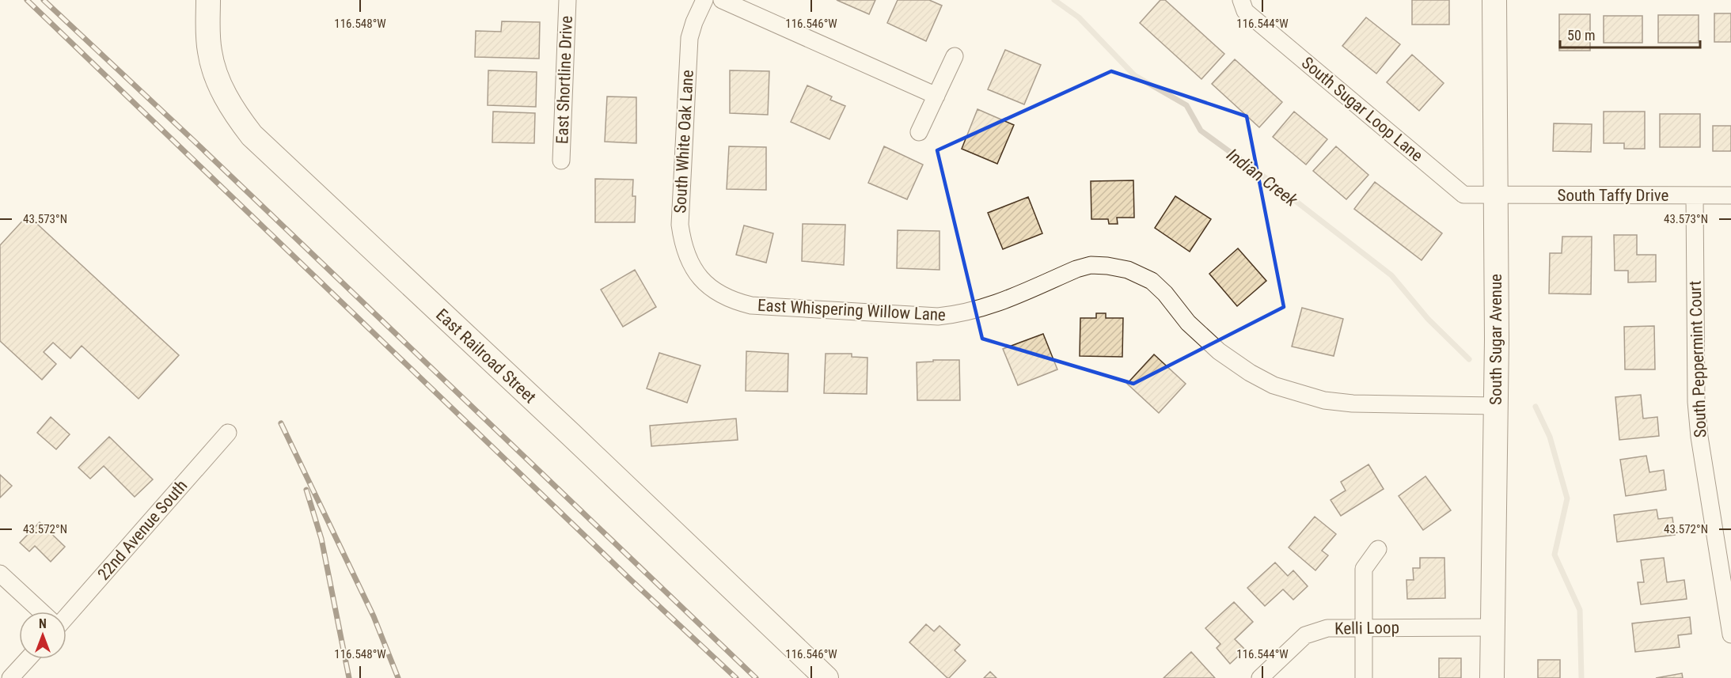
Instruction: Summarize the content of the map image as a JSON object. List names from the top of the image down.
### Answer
{
  "streets": {
    "street": [
      "East Shortline Drive",
      "South Sugar Loop Lane",
      "South White Oak Lane",
      "South Taffy Drive",
      "East Whispering Willow Lane",
      "South Sugar Avenue",
      "East Railroad Street",
      "South Peppermint Court",
      "22nd Avenue South",
      "Kelli Loop"
    ]
  },
  "crossings": [
    ["South Sugar Loop Lane", "South Taffy Drive"],
    ["South Sugar Loop Lane", "South Sugar Avenue"],
    ["South White Oak Lane", "East Whispering Willow Lane"],
    ["South Taffy Drive", "South Sugar Avenue"],
    ["South Taffy Drive", "South Peppermint Court"],
    ["East Whispering Willow Lane", "South Sugar Avenue"],
    ["South Sugar Avenue", "Kelli Loop"]
  ],
  "water": ["Indian Creek"],
  "scale_bar": "50 m",
  "north": "top",
  "coordinates": [
    "116.548°W",
    "116.546°W",
    "116.544°W",
    "43.573°N",
    "43.572°N"
  ]
}
